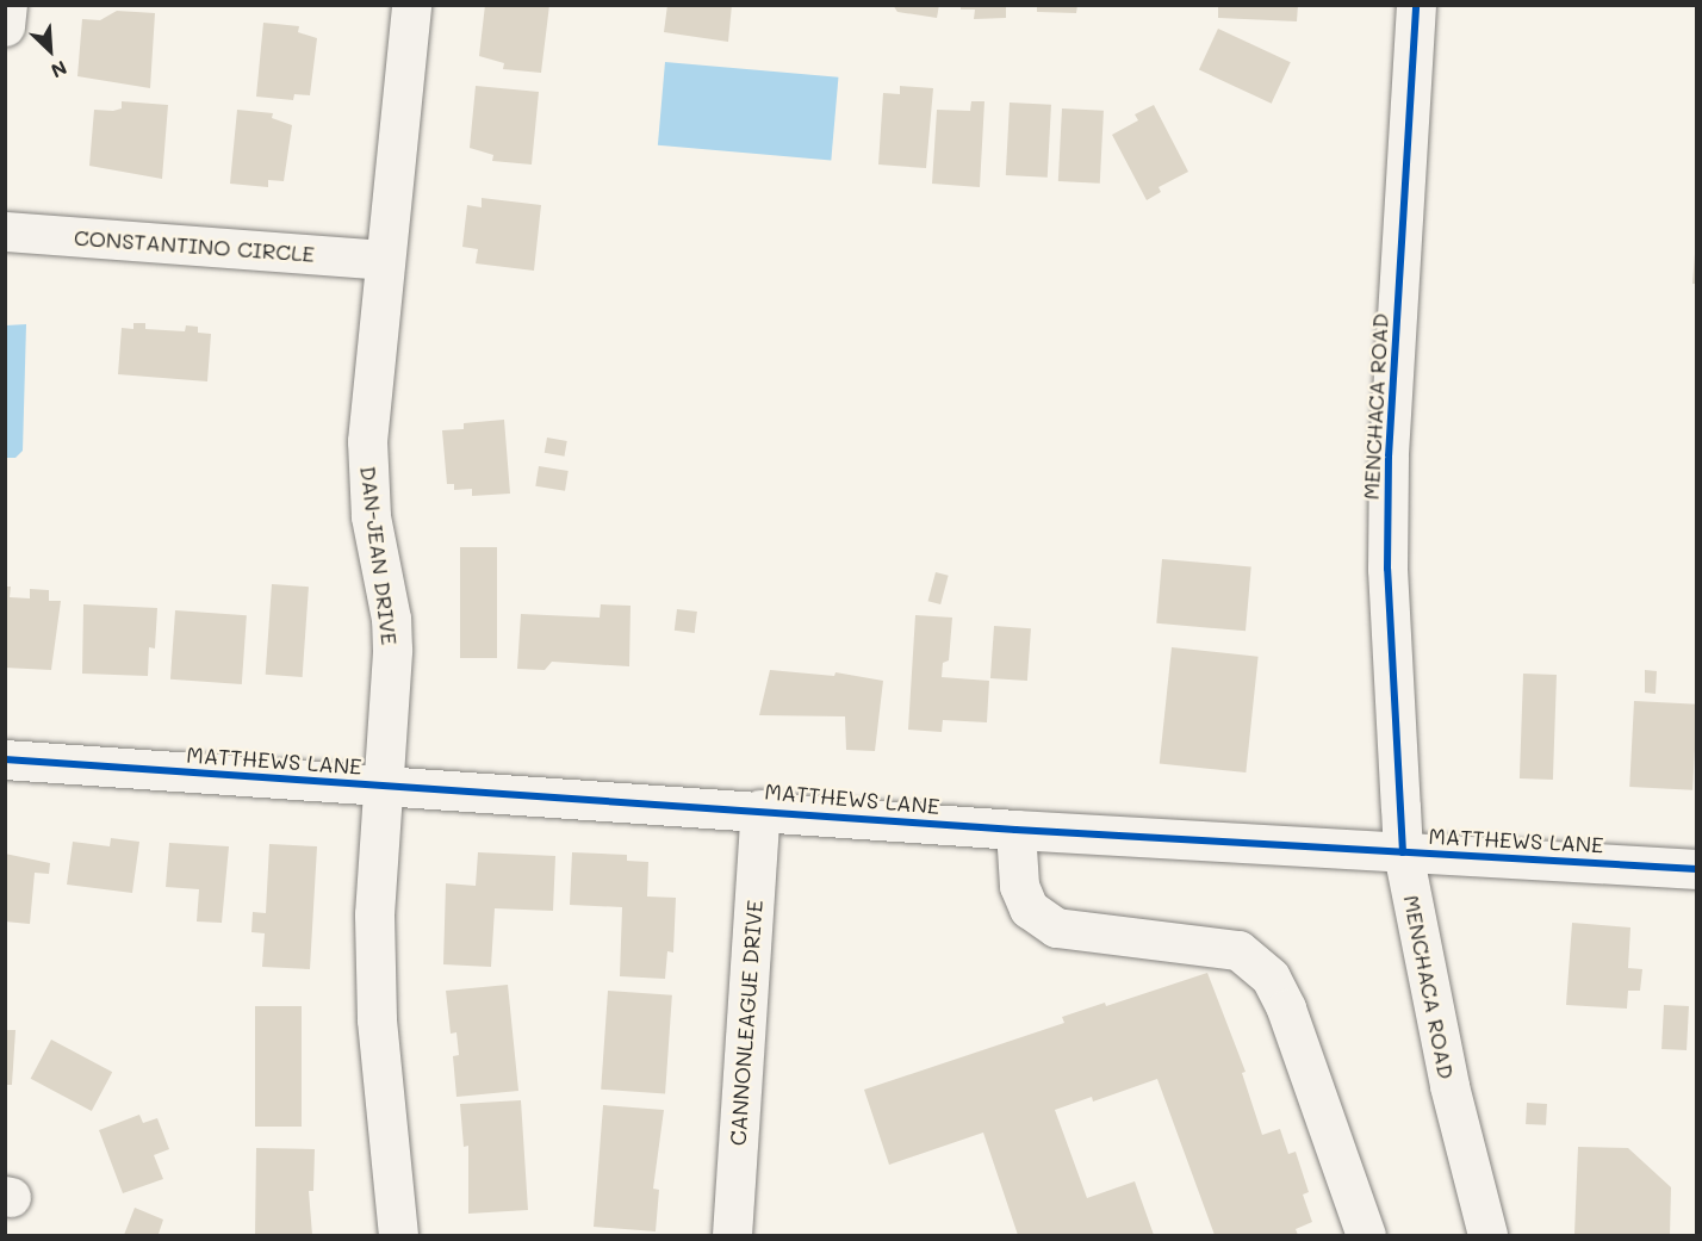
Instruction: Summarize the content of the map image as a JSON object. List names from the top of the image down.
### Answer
{
  "streets": {
    "street": [
      "CONSTANTINO CIRCLE",
      "MENCHACA ROAD",
      "DAN-JEAN DRIVE",
      "MATTHEWS LANE",
      "CANNONLEAGUE DRIVE"
    ]
  },
  "crossings": [
    ["CONSTANTINO CIRCLE", "DAN-JEAN DRIVE"],
    ["MENCHACA ROAD", "MATTHEWS LANE"],
    ["DAN-JEAN DRIVE", "MATTHEWS LANE"],
    ["MATTHEWS LANE", "CANNONLEAGUE DRIVE"]
  ],
  "north": "bottom right"
}
